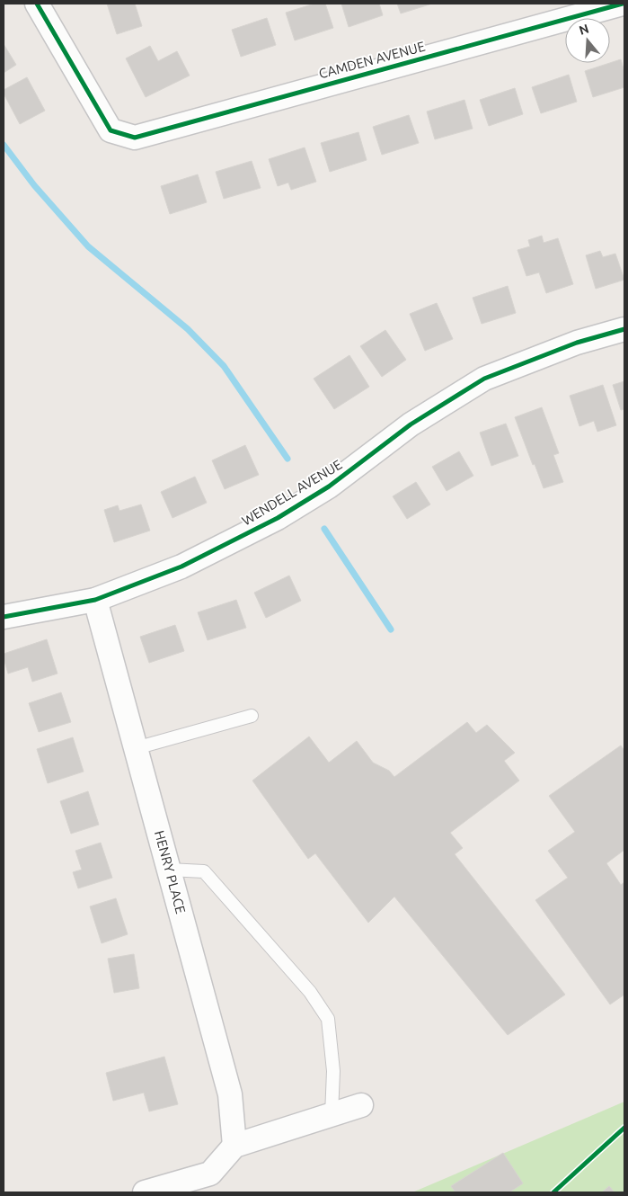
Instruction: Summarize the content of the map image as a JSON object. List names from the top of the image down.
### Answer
{
  "streets": {
    "street": ["CAMDEN AVENUE", "WENDELL AVENUE", "HENRY PLACE"]
  },
  "crossings": [
    ["WENDELL AVENUE", "HENRY PLACE"]
  ],
  "north": "top"
}
